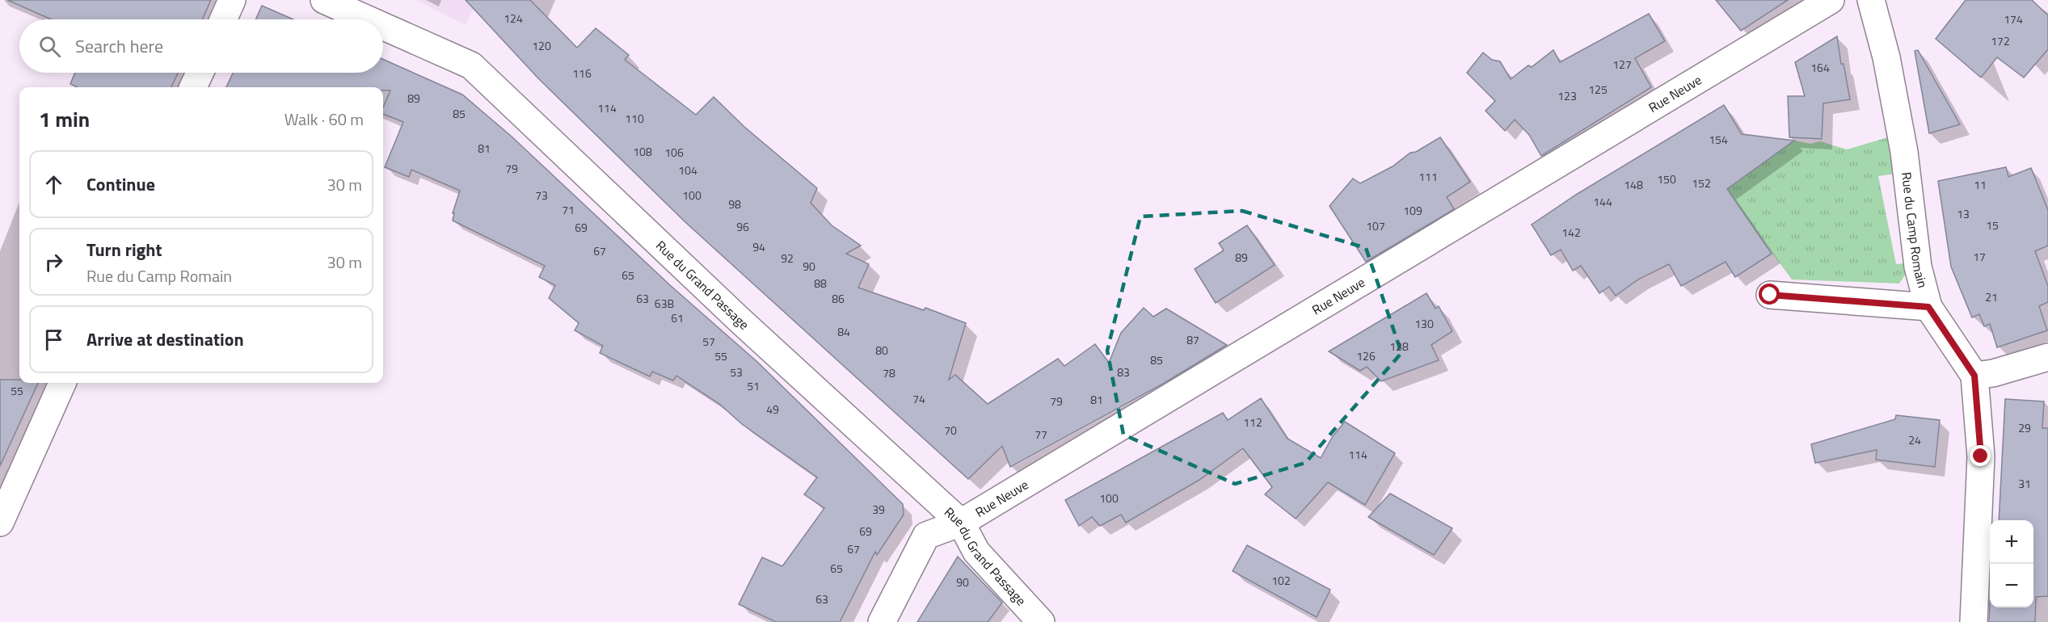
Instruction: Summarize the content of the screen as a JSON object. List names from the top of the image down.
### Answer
{
  "streets": {
    "street": ["Rue Neuve", "Rue du Camp Romain", "Rue du Grand Passage"]
  },
  "crossings": [
    ["Rue Neuve", "Rue du Grand Passage"]
  ],
  "house_numbers": [
    "124",
    "174",
    "172",
    "120",
    "127",
    "164",
    "116",
    "125",
    "123",
    "89",
    "114",
    "85",
    "110",
    "154",
    "81",
    "108",
    "106",
    "79",
    "104",
    "111",
    "150",
    "152",
    "148",
    "11",
    "73",
    "100",
    "144",
    "98",
    "71",
    "109",
    "13",
    "15",
    "107",
    "96",
    "69",
    "142",
    "94",
    "67",
    "17",
    "89",
    "92",
    "90",
    "65",
    "88",
    "21",
    "63",
    "86",
    "63B",
    "61",
    "130",
    "84",
    "87",
    "57",
    "128",
    "80",
    "55",
    "126",
    "85",
    "53",
    "83",
    "78",
    "51",
    "55",
    "74",
    "81",
    "79",
    "49",
    "112",
    "29",
    "70",
    "77",
    "24",
    "114",
    "31",
    "100",
    "39",
    "69",
    "67",
    "65",
    "102",
    "90",
    "63"
  ],
  "page": {
    "search": "Search here",
    "heading": ["1 min", "Walk · 60 m"],
    "list": [
      ["Continue", "30 m"],
      ["Turn right", "Rue du Camp Romain", "30 m"],
      "Arrive at destination"
    ],
    "map_buttons": ["+", "−"]
  }
}
